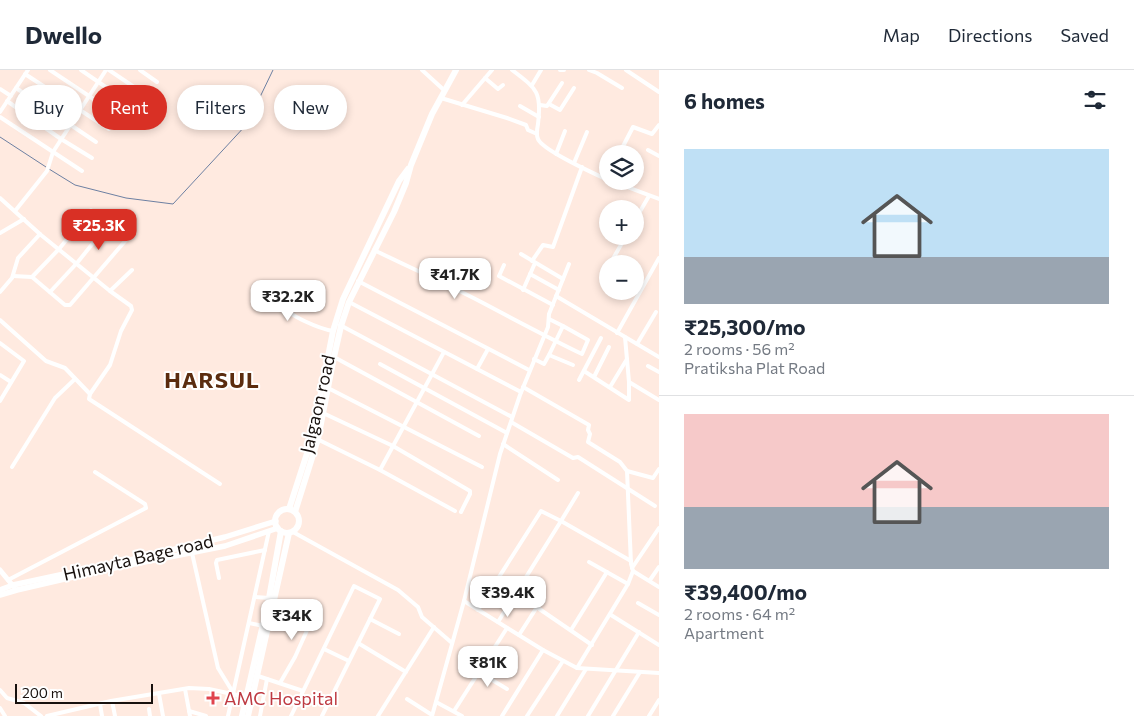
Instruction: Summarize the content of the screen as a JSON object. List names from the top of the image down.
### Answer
{
  "streets": {
    "highway": ["Jalgaon road"],
    "main road": ["Himayta Bage road"]
  },
  "crossings": [
    ["Jalgaon road", "Himayta Bage road"]
  ],
  "districts": ["HARSUL"],
  "places": {
    "health": ["AMC Hospital"]
  },
  "scale_bar": "200 m",
  "page": {
    "header": "Dwello",
    "nav": ["Map", "Directions", "Saved"],
    "heading": "6 homes",
    "chip": [
      "Buy",
      "Rent",
      "Filters",
      "New"
    ],
    "list": [
      {
        "name": "₹25,300/mo",
        "note": "2 rooms · 56 m² · Pratiksha Plat Road"
      },
      {
        "name": "₹39,400/mo",
        "note": "2 rooms · 64 m² · Apartment"
      }
    ],
    "map_buttons": ["+", "−"],
    "price": [
      "₹25.3K",
      "₹41.7K",
      "₹32.2K",
      "₹39.4K",
      "₹34K",
      "₹81K"
    ],
    "scale": "200 m"
  }
}
